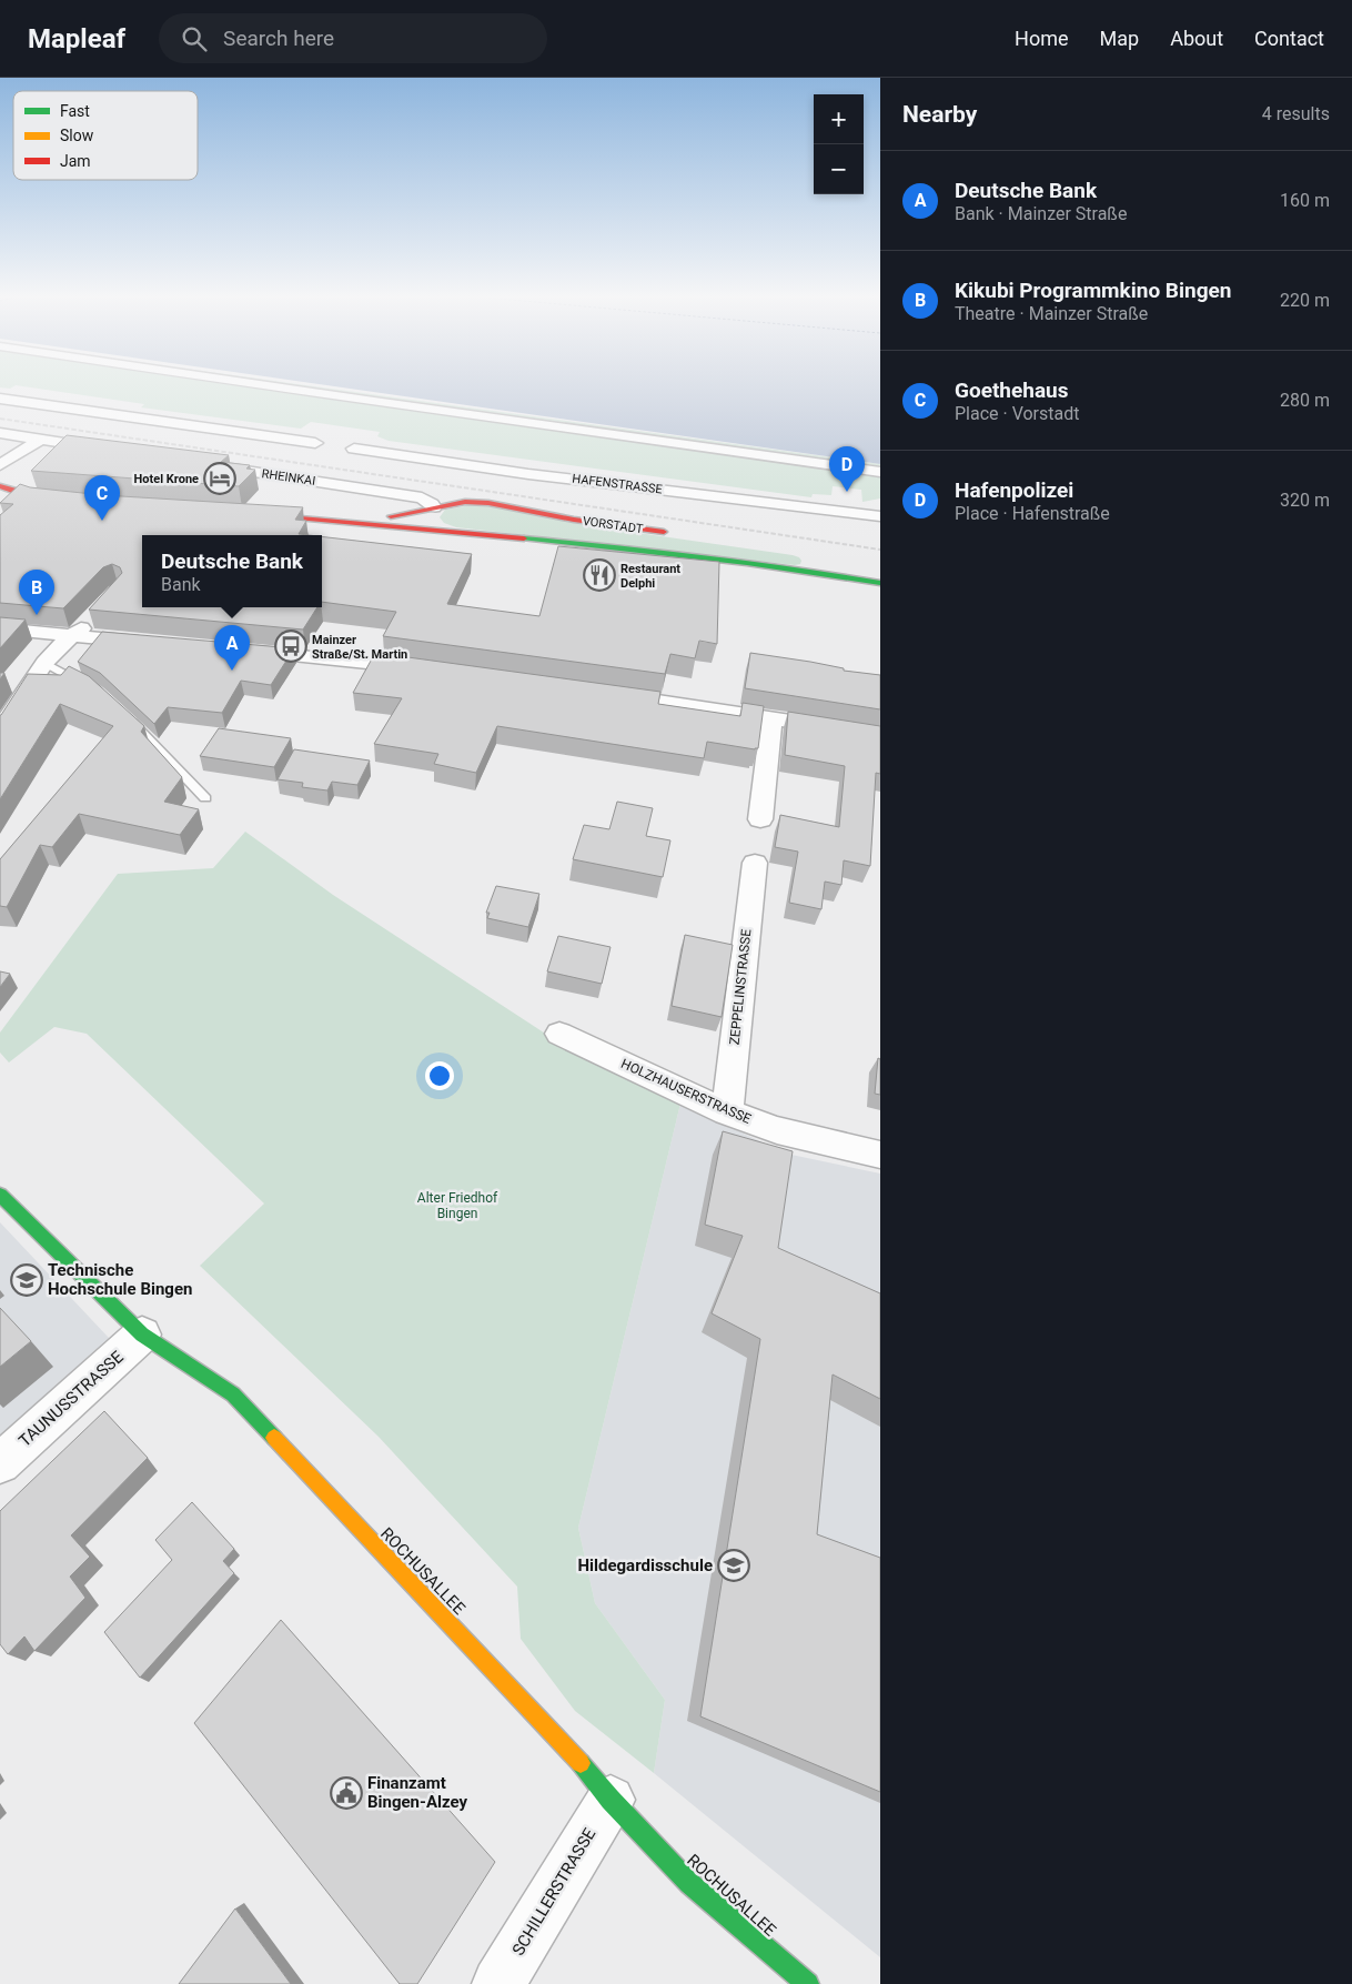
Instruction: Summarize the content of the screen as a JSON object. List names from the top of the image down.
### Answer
{
  "streets": {
    "main road": ["VORSTADT", "ROCHUSALLEE"],
    "street": [
      "RHEINKAI",
      "HAFENSTRASSE",
      "ZEPPELINSTRASSE",
      "HOLZHAUSERSTRASSE",
      "TAUNUSSTRASSE",
      "SCHILLERSTRASSE"
    ]
  },
  "crossings": [
    ["RHEINKAI", "VORSTADT"],
    ["ZEPPELINSTRASSE", "HOLZHAUSERSTRASSE"],
    ["TAUNUSSTRASSE", "ROCHUSALLEE"],
    ["ROCHUSALLEE", "SCHILLERSTRASSE"]
  ],
  "parks": ["Alter Friedhof Bingen"],
  "places": {
    "hotel": ["Hotel Krone"],
    "restaurant": ["Restaurant Delphi"],
    "bus stop": ["Mainzer Straße/St. Martin"],
    "school or university": ["Technische Hochschule Bingen", "Hildegardisschule"],
    "public building": ["Finanzamt Bingen-Alzey"]
  },
  "legend": ["Fast", "Slow", "Jam"],
  "page": {
    "header": "Mapleaf",
    "search": "Search here",
    "nav": [
      "Home",
      "Map",
      "About",
      "Contact"
    ],
    "heading": ["Nearby", "4 results"],
    "map_buttons": ["+", "−"],
    "list": [
      {
        "mark": "A",
        "name": "Deutsche Bank",
        "note": "Bank · Mainzer Straße",
        "value": "160 m"
      },
      {
        "mark": "B",
        "name": "Kikubi Programmkino Bingen",
        "note": "Theatre · Mainzer Straße",
        "value": "220 m"
      },
      {
        "mark": "C",
        "name": "Goethehaus",
        "note": "Place · Vorstadt",
        "value": "280 m"
      },
      {
        "mark": "D",
        "name": "Hafenpolizei",
        "note": "Place · Hafenstraße",
        "value": "320 m"
      }
    ],
    "pins": [
      "D",
      "C",
      "B",
      "A"
    ],
    "popup": ["Deutsche Bank", "Bank"]
  }
}
